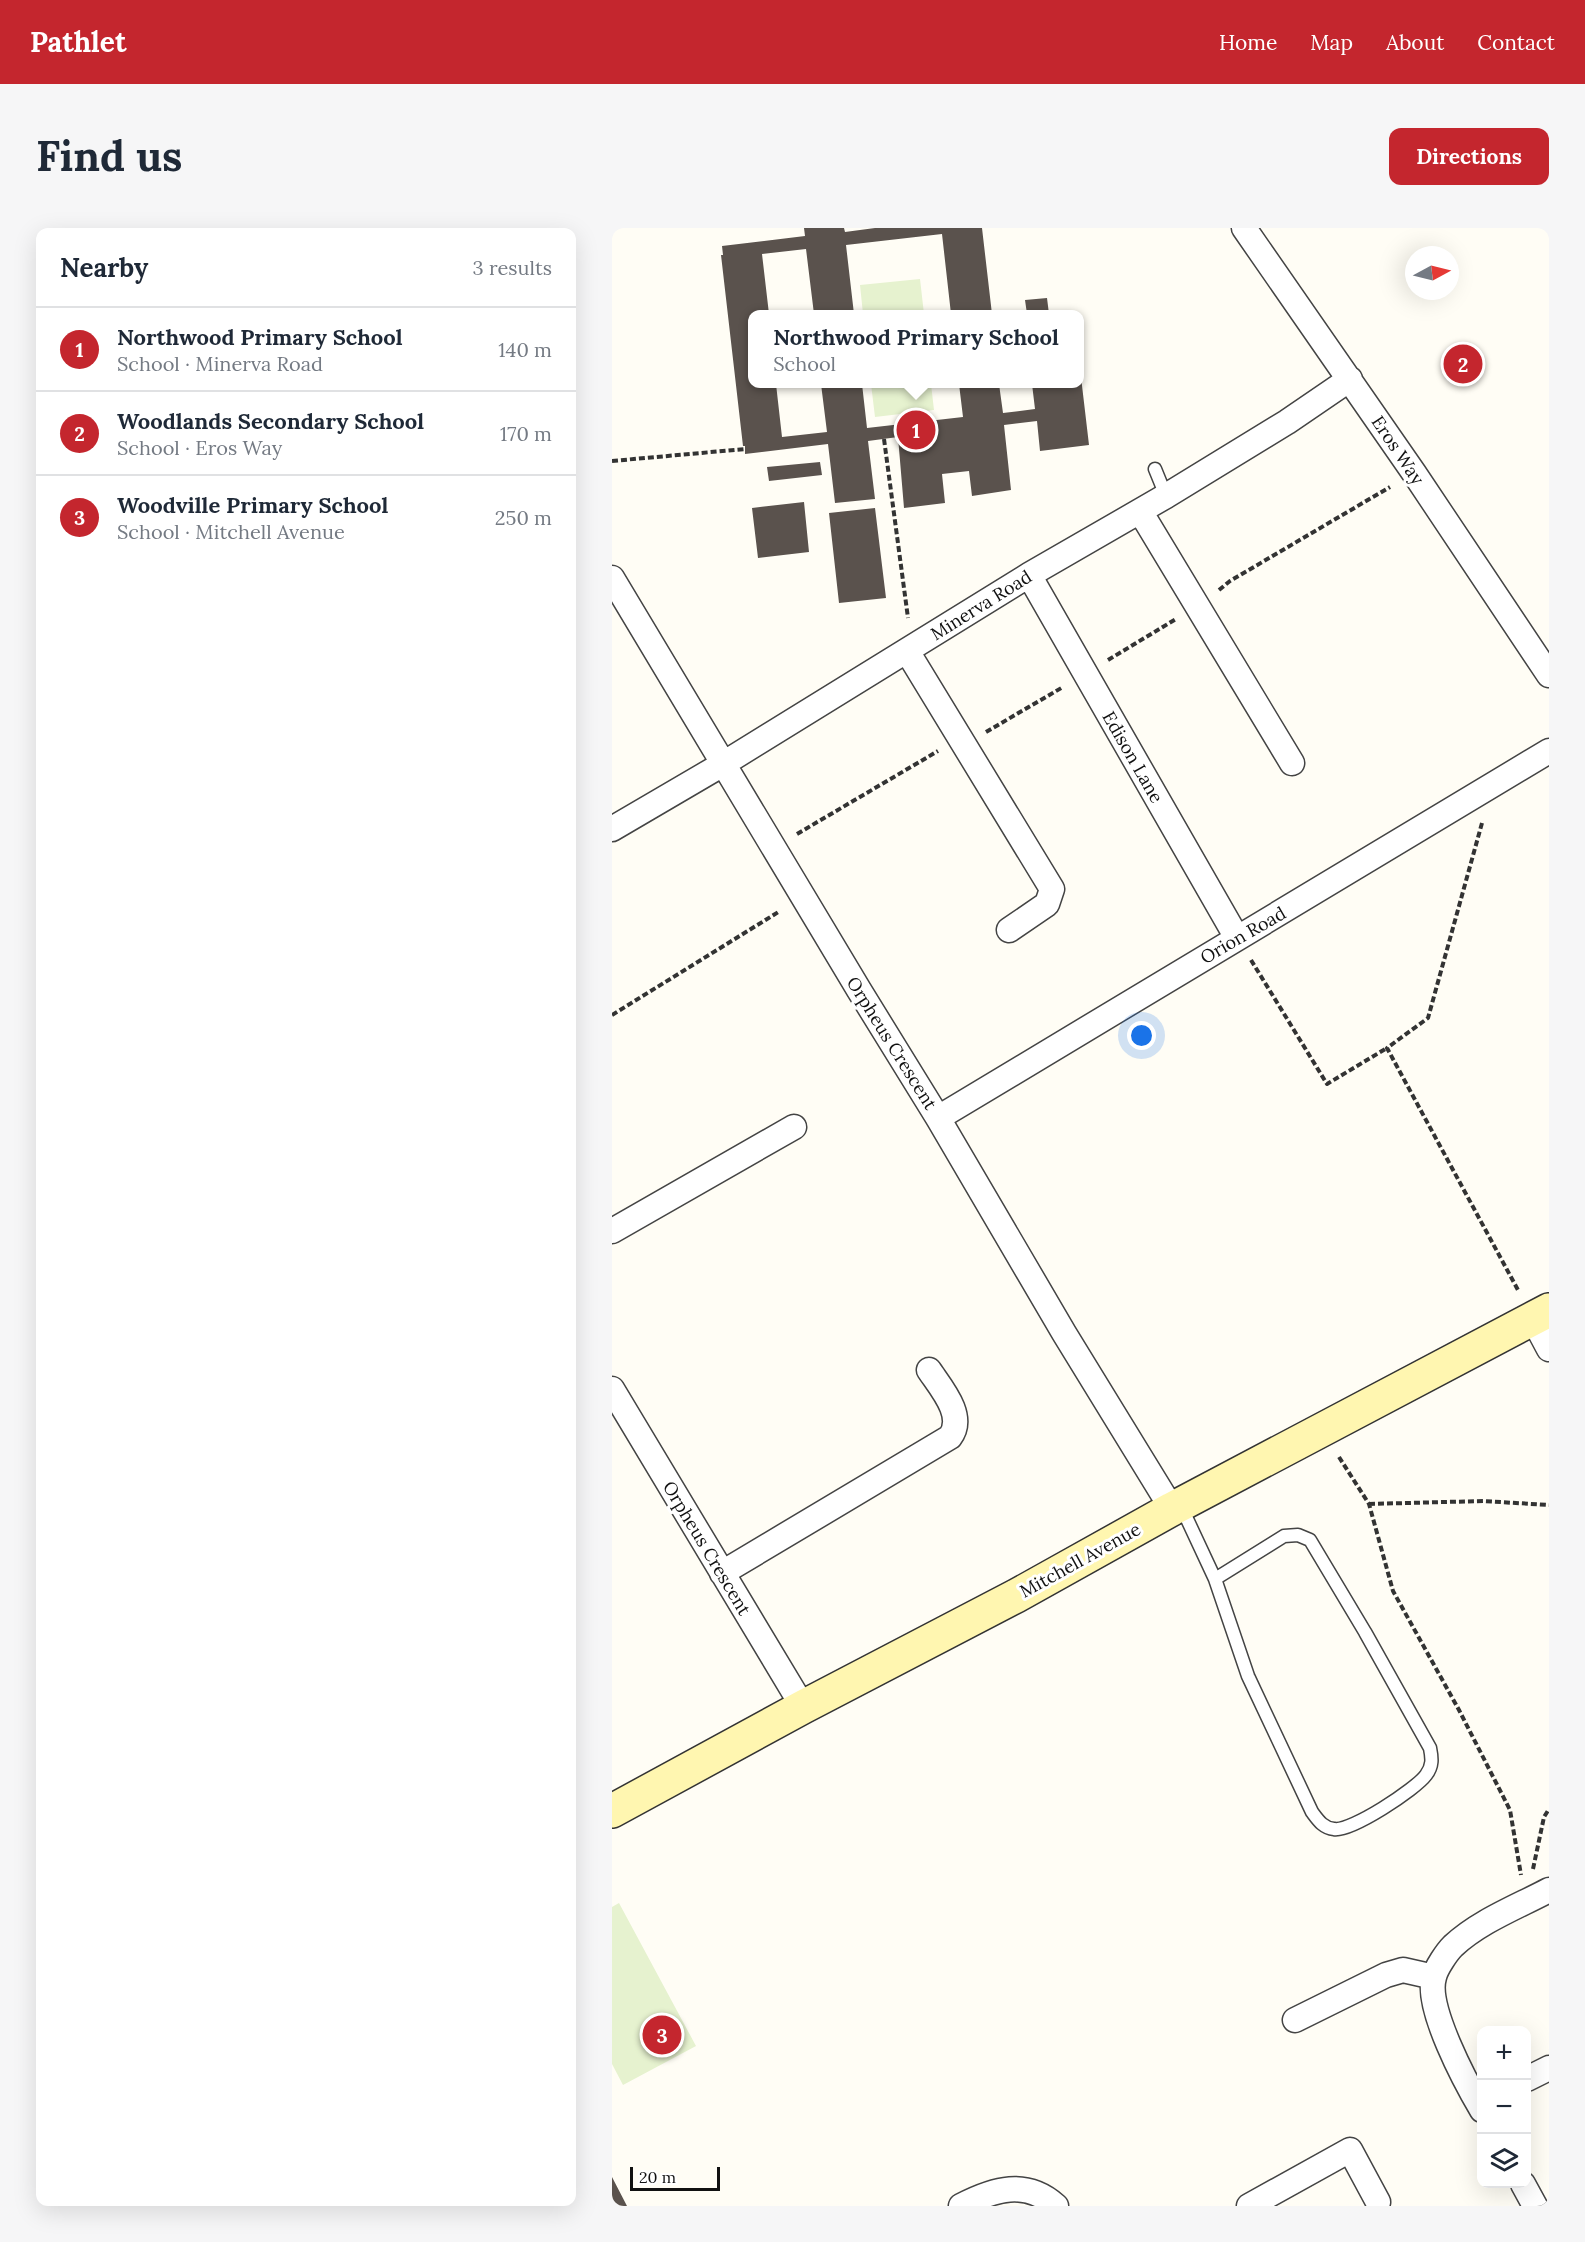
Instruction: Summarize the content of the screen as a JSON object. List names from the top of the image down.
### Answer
{
  "streets": {
    "street": [
      "Eros Way",
      "Minerva Road",
      "Edison Lane",
      "Orion Road",
      "Orpheus Crescent",
      "Mitchell Avenue"
    ]
  },
  "crossings": [
    ["Eros Way", "Minerva Road"],
    ["Minerva Road", "Edison Lane"],
    ["Minerva Road", "Orpheus Crescent"],
    ["Edison Lane", "Orion Road"],
    ["Orion Road", "Orpheus Crescent"],
    ["Orpheus Crescent", "Mitchell Avenue"]
  ],
  "scale_bar": "20 m",
  "north": "right",
  "page": {
    "header": "Pathlet",
    "nav": [
      "Home",
      "Map",
      "About",
      "Contact"
    ],
    "buttons": "Directions",
    "title": "Find us",
    "heading": ["Nearby", "3 results"],
    "list": [
      {
        "mark": "1",
        "name": "Northwood Primary School",
        "note": "School · Minerva Road",
        "value": "140 m"
      },
      {
        "mark": "2",
        "name": "Woodlands Secondary School",
        "note": "School · Eros Way",
        "value": "170 m"
      },
      {
        "mark": "3",
        "name": "Woodville Primary School",
        "note": "School · Mitchell Avenue",
        "value": "250 m"
      }
    ],
    "popup": ["Northwood Primary School", "School"],
    "pins": ["2", "1", "3"],
    "map_buttons": ["+", "−"],
    "scale": "20 m"
  }
}
